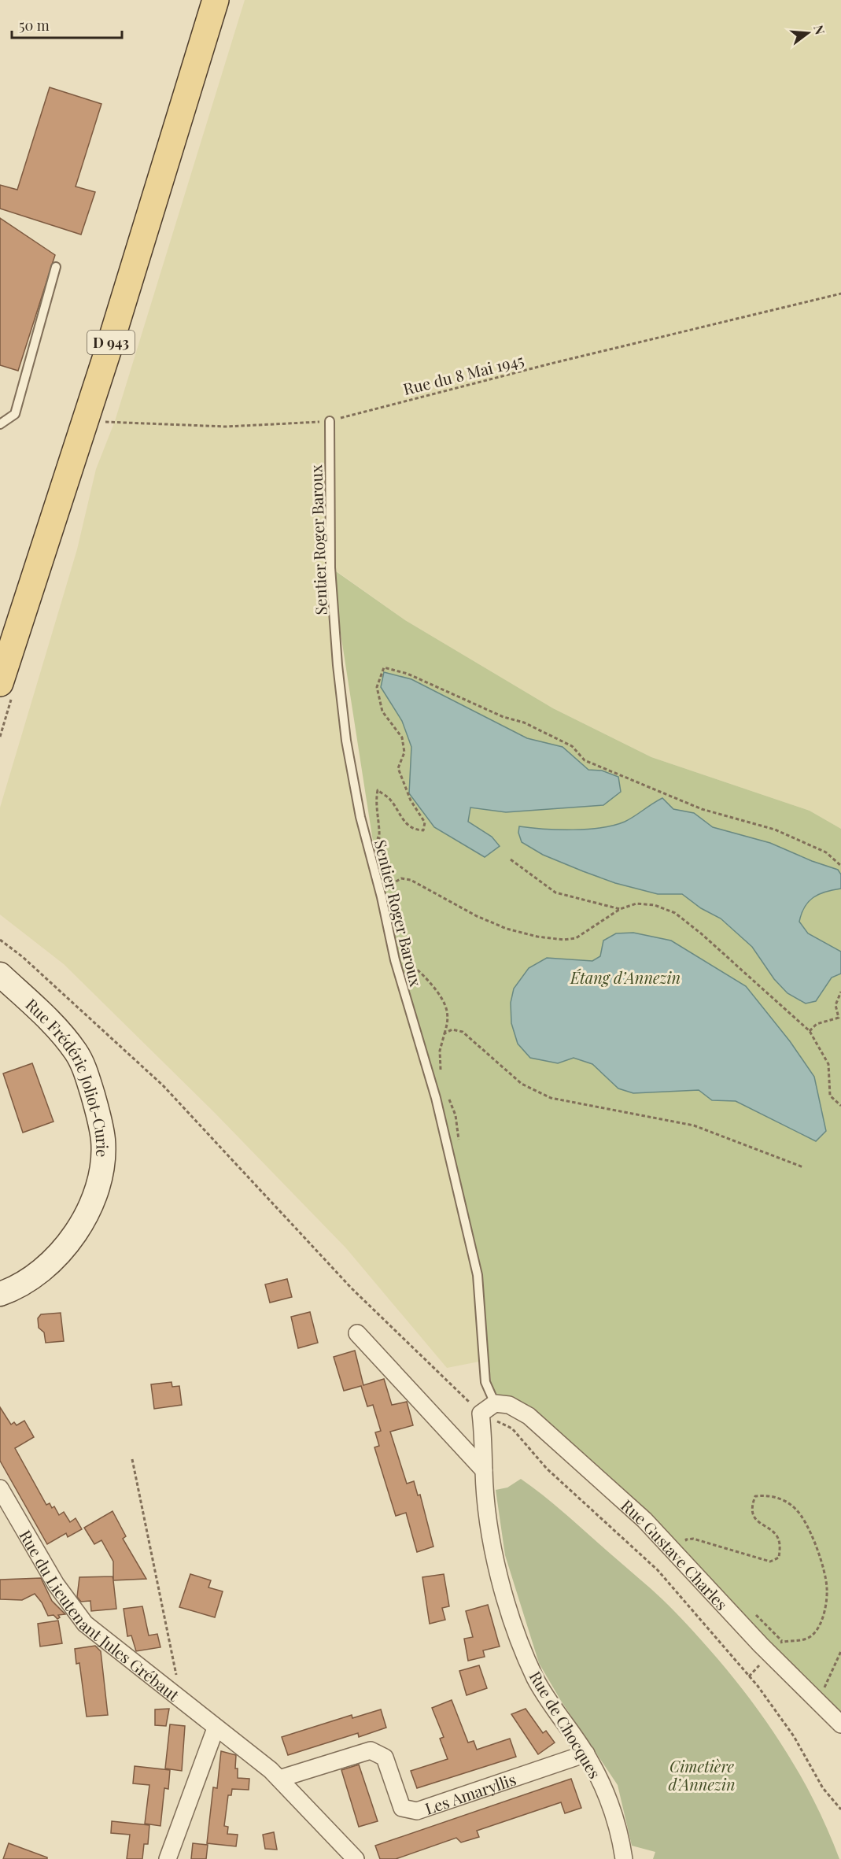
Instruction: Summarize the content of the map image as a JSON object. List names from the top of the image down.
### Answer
{
  "streets": {
    "main road": ["D 943"],
    "street": [
      "Rue Frédéric Joliot-Curie",
      "Rue Gustave Charles",
      "Rue du Lieutenant Jules Grébaut",
      "Rue de Chocques",
      "Les Amaryllis"
    ],
    "lane": ["Sentier Roger Baroux"],
    "path": ["Rue du 8 Mai 1945"]
  },
  "crossings": [
    ["D 943", "Rue du 8 Mai 1945"],
    ["Rue du 8 Mai 1945", "Sentier Roger Baroux"],
    ["Sentier Roger Baroux", "Rue Gustave Charles"],
    ["Rue du Lieutenant Jules Grébaut", "Les Amaryllis"],
    ["Rue de Chocques", "Les Amaryllis"]
  ],
  "parks": ["Étang d’Annezin", "Cimetière d’Annezin"],
  "scale_bar": "50 m",
  "north": "right"
}
